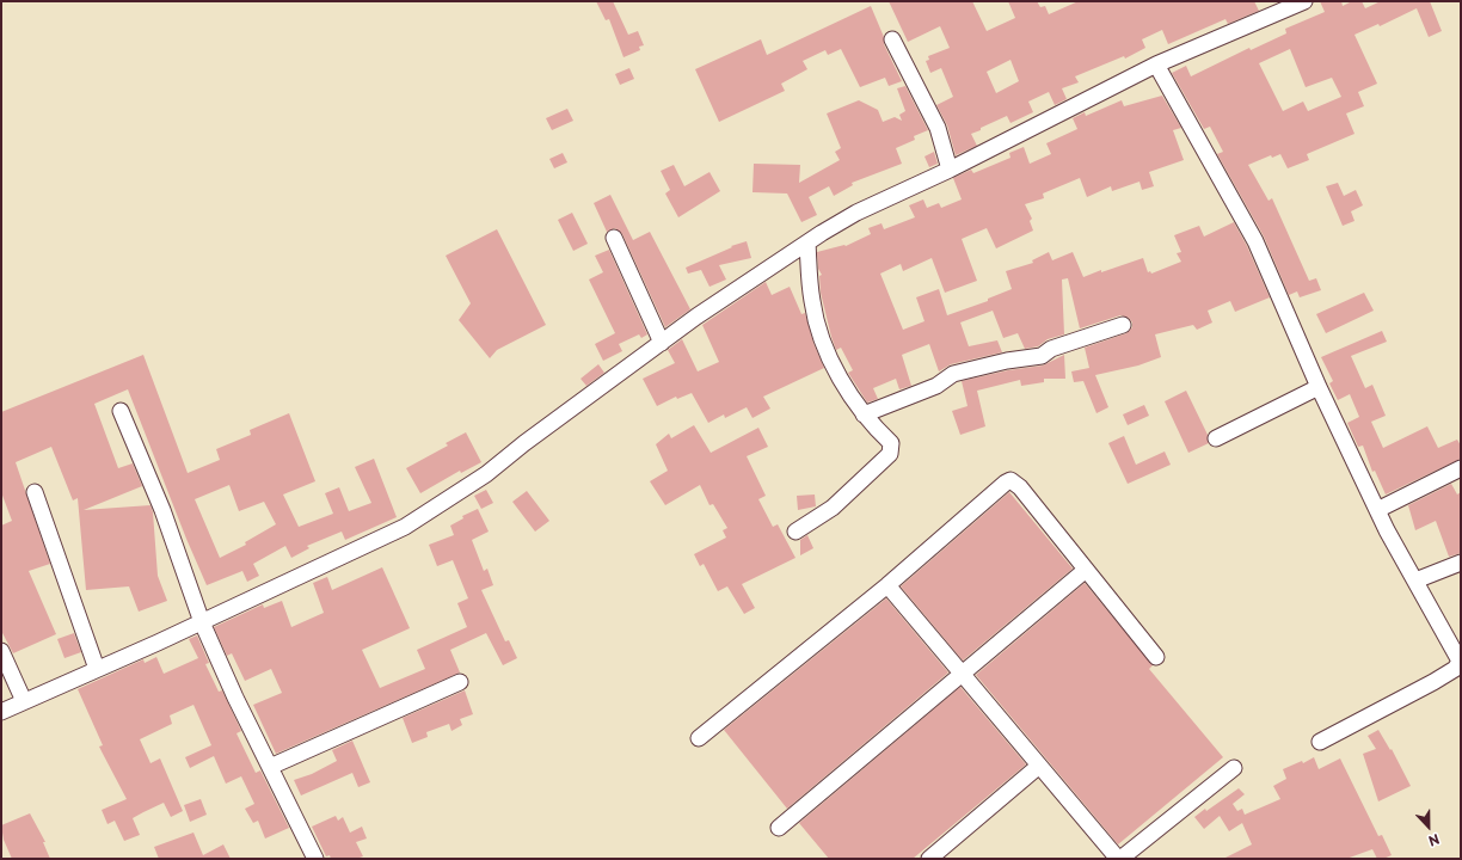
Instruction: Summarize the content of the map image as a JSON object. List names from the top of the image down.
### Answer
{
  "north": "bottom"
}
